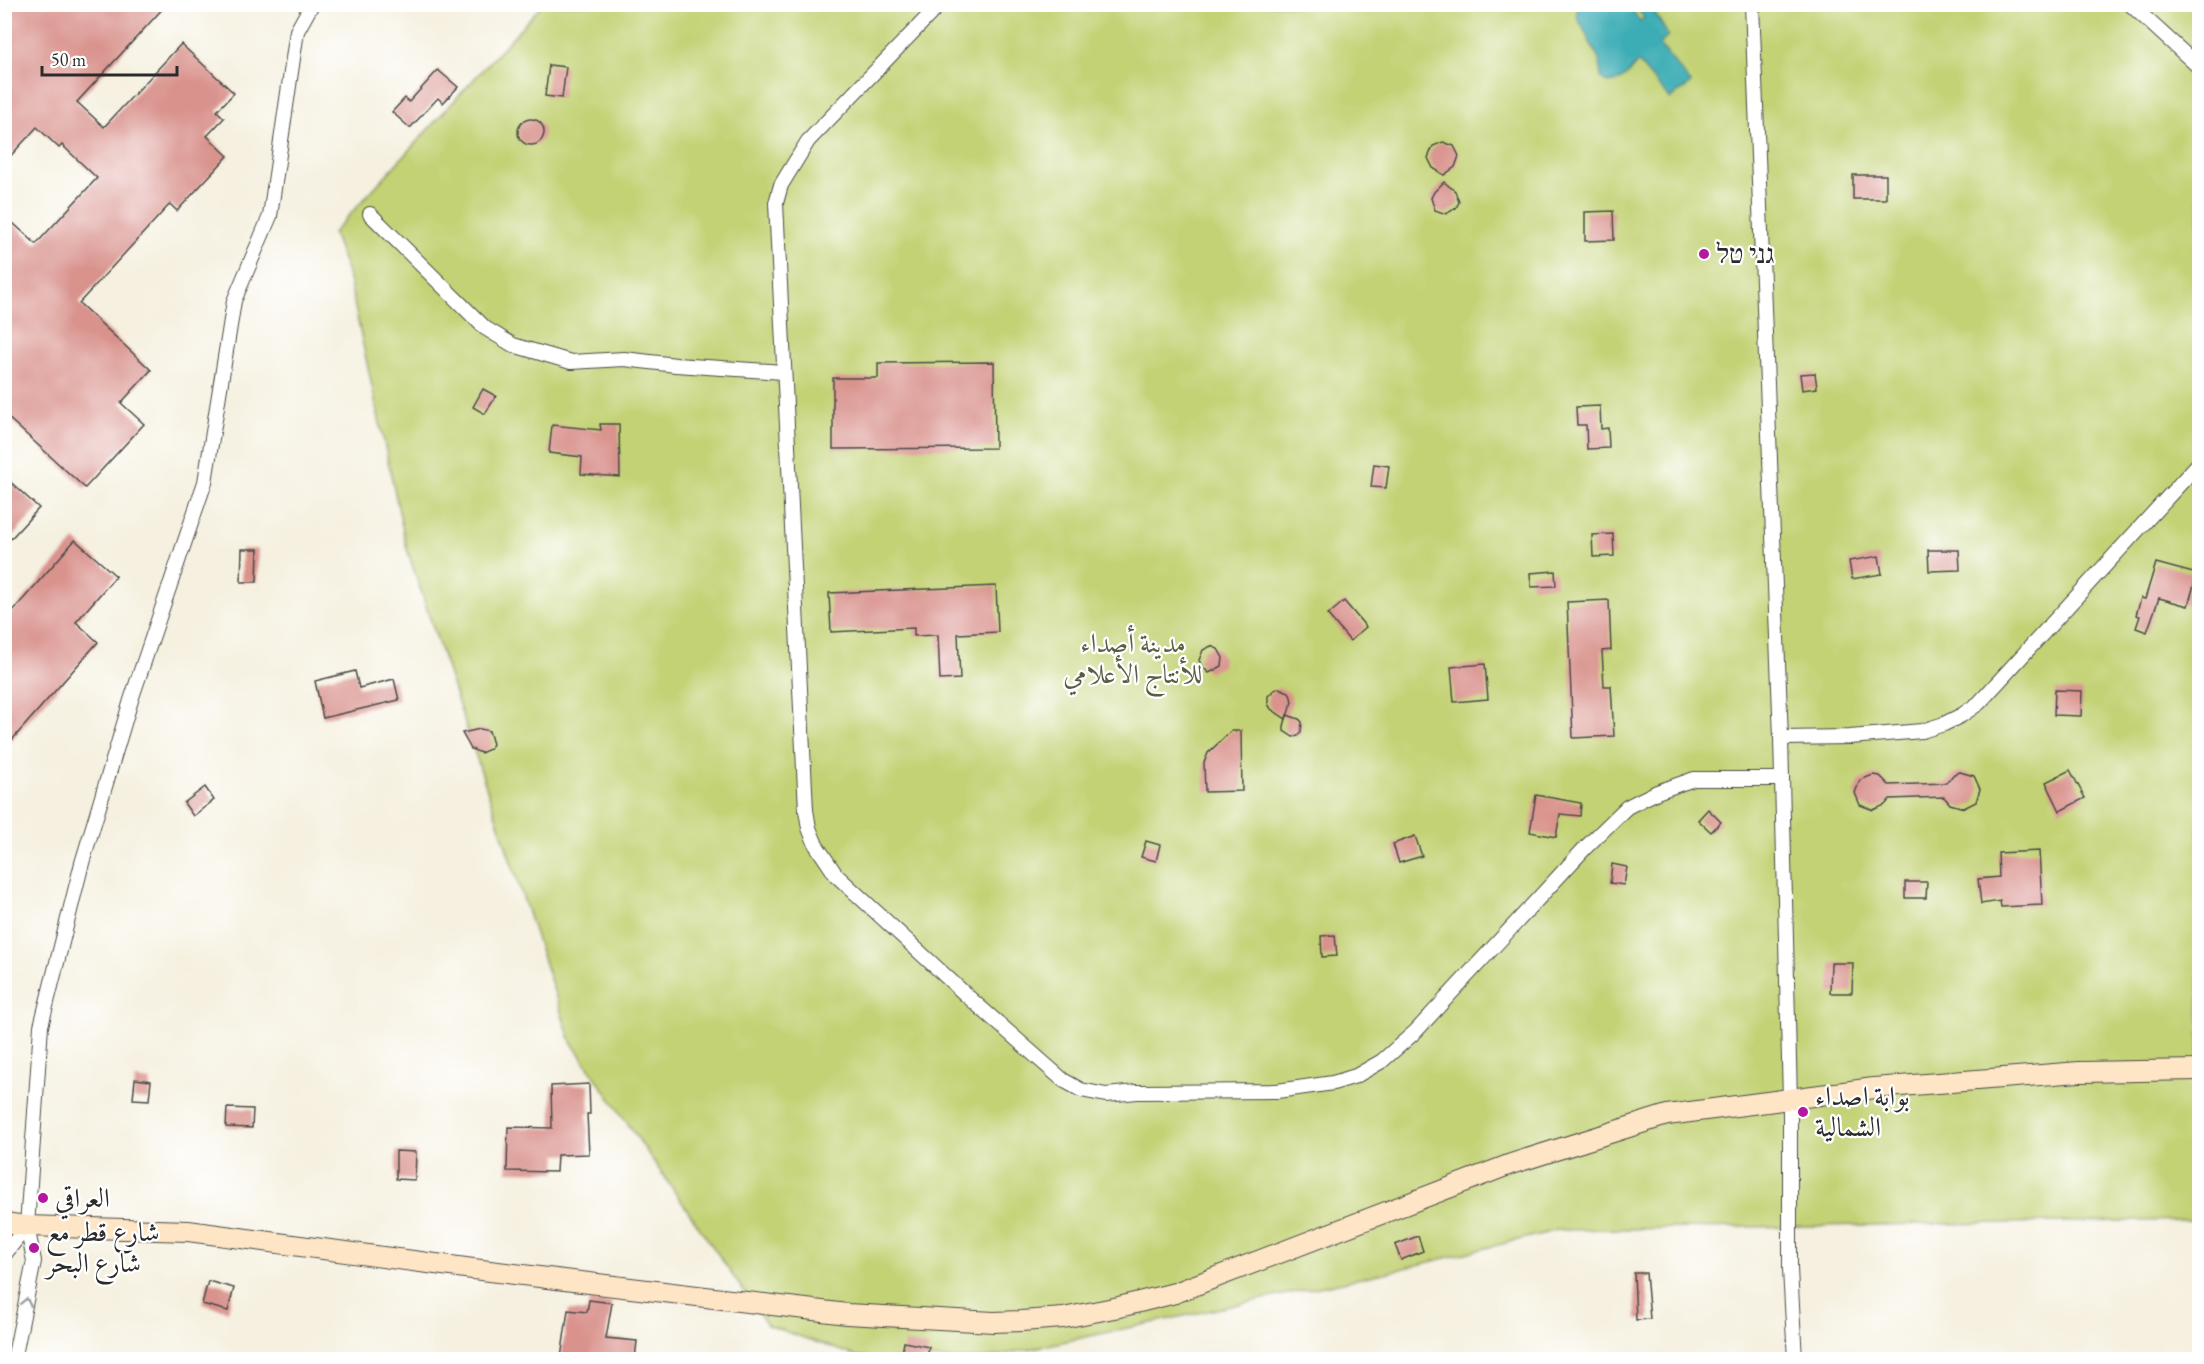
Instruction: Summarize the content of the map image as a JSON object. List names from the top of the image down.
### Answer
{
  "parks": ["مدينة أصداء للأنتاج الأعلامي"],
  "places": [
    "גני טל",
    "بوابة اصداء الشمالية",
    "العراقي",
    "شارع قطر مع شارع البحر"
  ],
  "scale_bar": "50 m"
}
